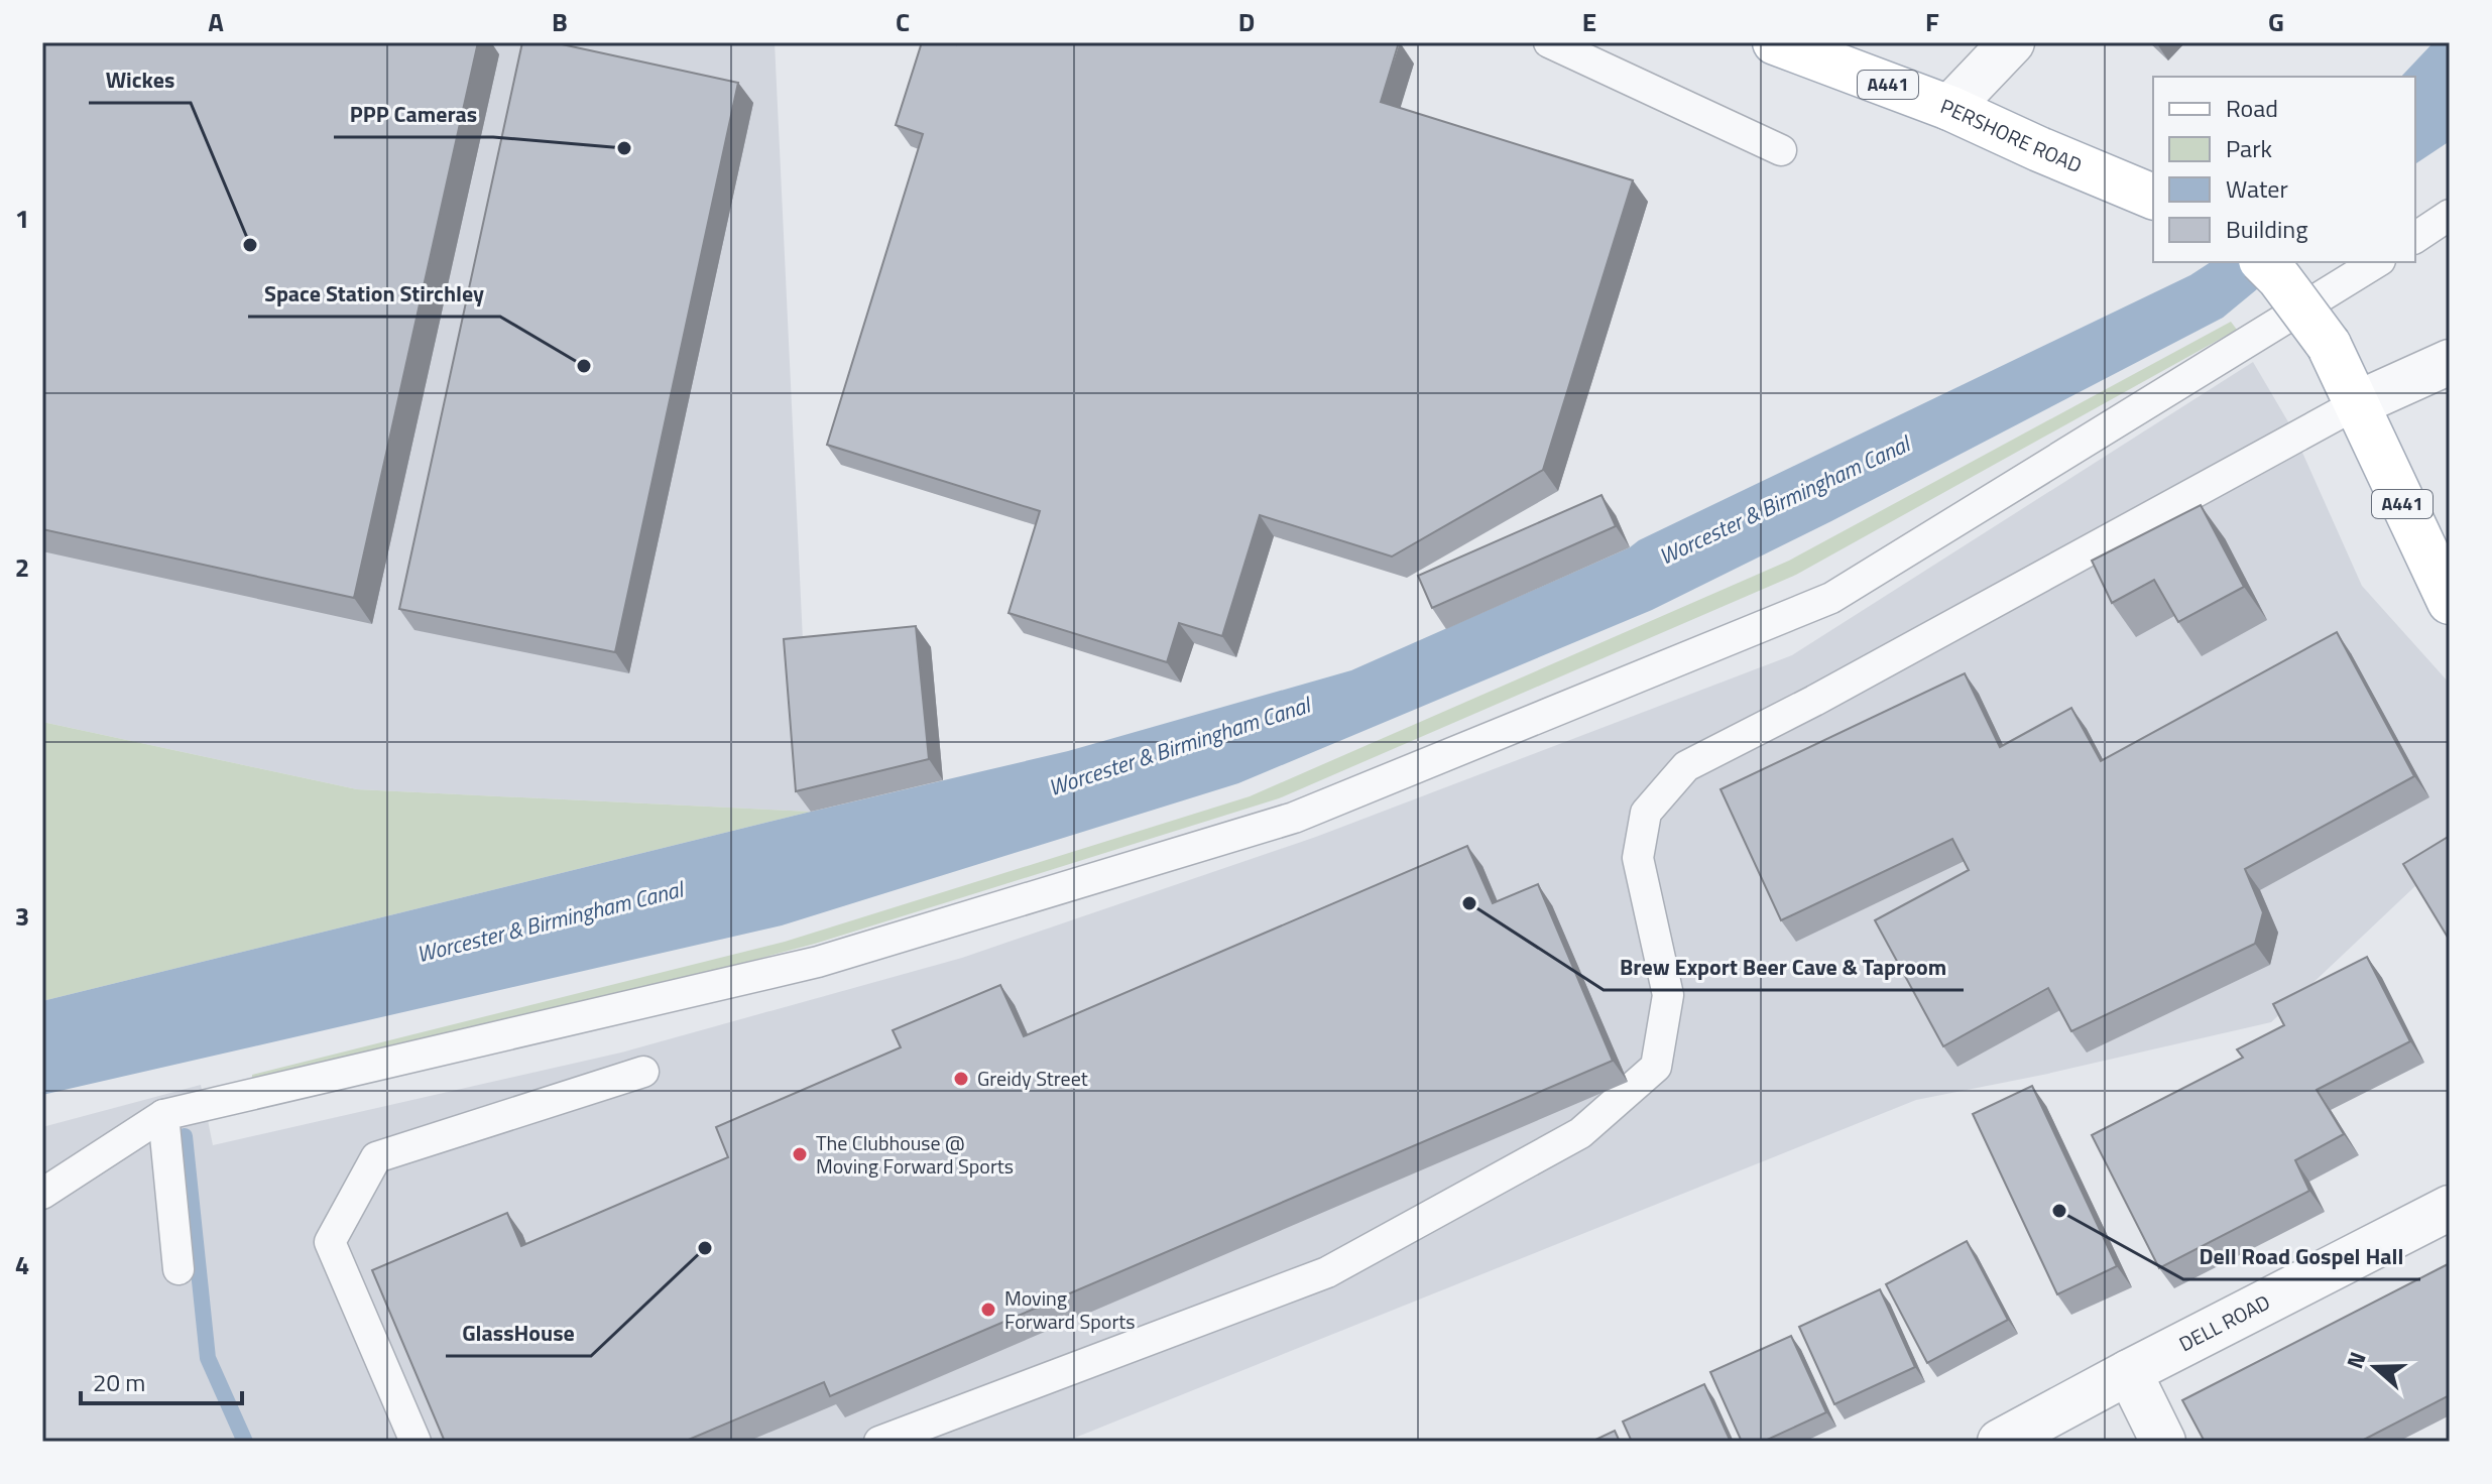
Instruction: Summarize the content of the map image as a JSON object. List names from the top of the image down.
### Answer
{
  "streets": {
    "main road": ["A441", "PERSHORE ROAD"],
    "street": ["DELL ROAD"]
  },
  "water": ["Worcester & Birmingham Canal"],
  "places": [
    "PPP Cameras",
    "Wickes",
    "Space Station Stirchley",
    "Brew Export Beer Cave & Taproom",
    "Greidy Street",
    "The Clubhouse @ Moving Forward Sports",
    "Dell Road Gospel Hall",
    "GlassHouse",
    "Moving Forward Sports"
  ],
  "legend": [
    "Road",
    "Park",
    "Water",
    "Building"
  ],
  "scale_bar": "20 m",
  "north": "left",
  "grid": {
    "columns": [
      "A",
      "B",
      "C",
      "D",
      "E",
      "F",
      "G"
    ],
    "rows": [
      "1",
      "2",
      "3",
      "4"
    ]
  }
}
